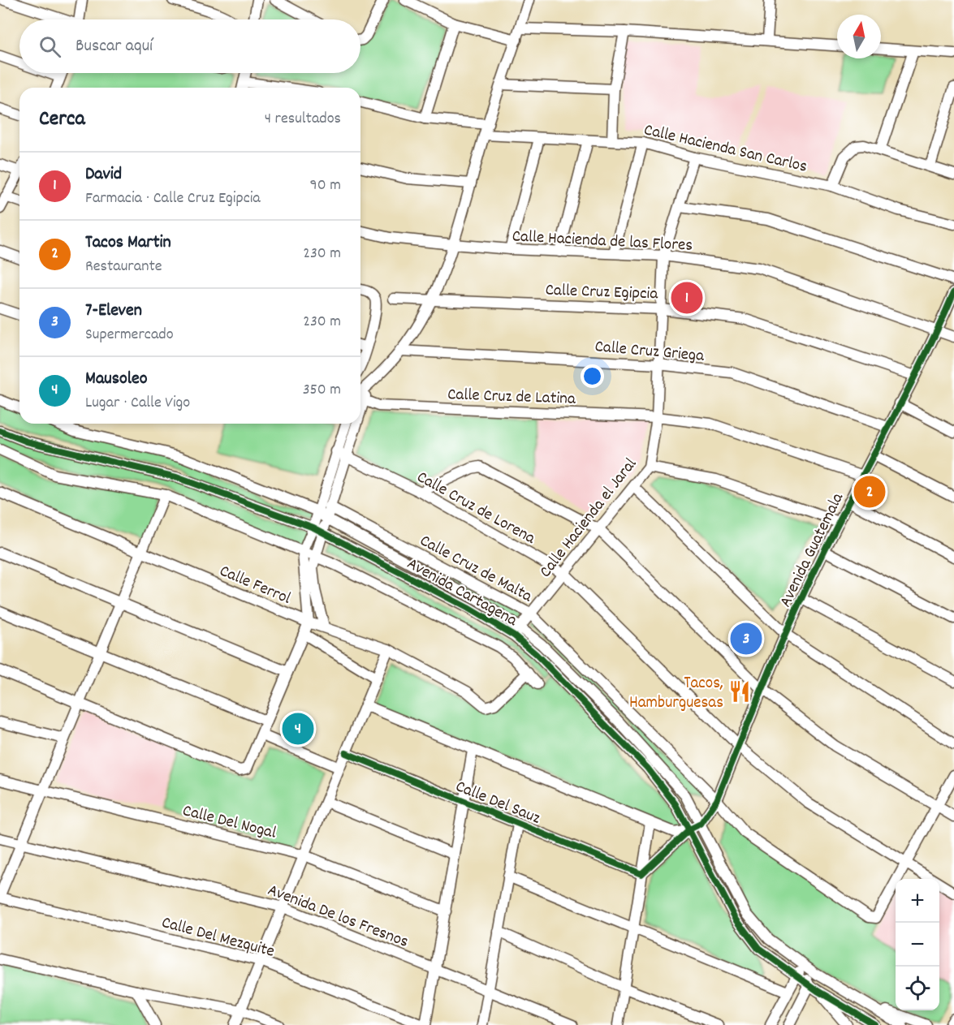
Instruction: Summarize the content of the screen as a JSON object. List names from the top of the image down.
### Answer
{
  "streets": {
    "street": [
      "Calle Hacienda San Carlos",
      "Calle Hacienda de las Flores",
      "Calle Cruz Egipcia",
      "Calle Cruz Griega",
      "Calle Cruz de Latina",
      "Calle Cruz de Lorena",
      "Calle Hacienda el Jaral",
      "Avenida Guatemala",
      "Calle Cruz de Malta",
      "Calle Ferrol",
      "Avenida Cartagena",
      "Calle Del Sauz",
      "Calle Del Nogal",
      "Avenida De los Fresnos",
      "Calle Del Mezquite"
    ]
  },
  "crossings": [
    ["Calle Hacienda San Carlos", "Calle Hacienda el Jaral"],
    ["Calle Hacienda de las Flores", "Calle Hacienda el Jaral"],
    ["Calle Hacienda de las Flores", "Avenida Guatemala"],
    ["Calle Cruz Egipcia", "Calle Hacienda el Jaral"],
    ["Calle Cruz Egipcia", "Avenida Guatemala"],
    ["Calle Cruz Griega", "Calle Hacienda el Jaral"],
    ["Calle Cruz Griega", "Avenida Guatemala"],
    ["Calle Cruz de Latina", "Calle Hacienda el Jaral"],
    ["Calle Cruz de Latina", "Avenida Guatemala"],
    ["Calle Cruz de Lorena", "Calle Hacienda el Jaral"],
    ["Calle Cruz de Lorena", "Avenida Guatemala"],
    ["Calle Cruz de Lorena", "Calle Cruz de Malta"],
    ["Calle Hacienda el Jaral", "Calle Cruz de Malta"],
    ["Calle Hacienda el Jaral", "Avenida Cartagena"],
    ["Avenida Guatemala", "Calle Cruz de Malta"],
    ["Avenida Guatemala", "Avenida Cartagena"]
  ],
  "places": {
    "restaurant": ["Tacos, Hamburguesas"]
  },
  "north": "top",
  "page": {
    "search": "Buscar aquí",
    "heading": ["Cerca", "4 resultados"],
    "list": [
      {
        "mark": "1",
        "name": "David",
        "note": "Farmacia · Calle Cruz Egipcia",
        "value": "90 m"
      },
      {
        "mark": "2",
        "name": "Tacos Martin",
        "note": "Restaurante",
        "value": "230 m"
      },
      {
        "mark": "3",
        "name": "7-Eleven",
        "note": "Supermercado",
        "value": "230 m"
      },
      {
        "mark": "4",
        "name": "Mausoleo",
        "note": "Lugar · Calle Vigo",
        "value": "350 m"
      }
    ],
    "pins": [
      "1",
      "2",
      "3",
      "4"
    ],
    "map_buttons": ["+", "−"]
  }
}
